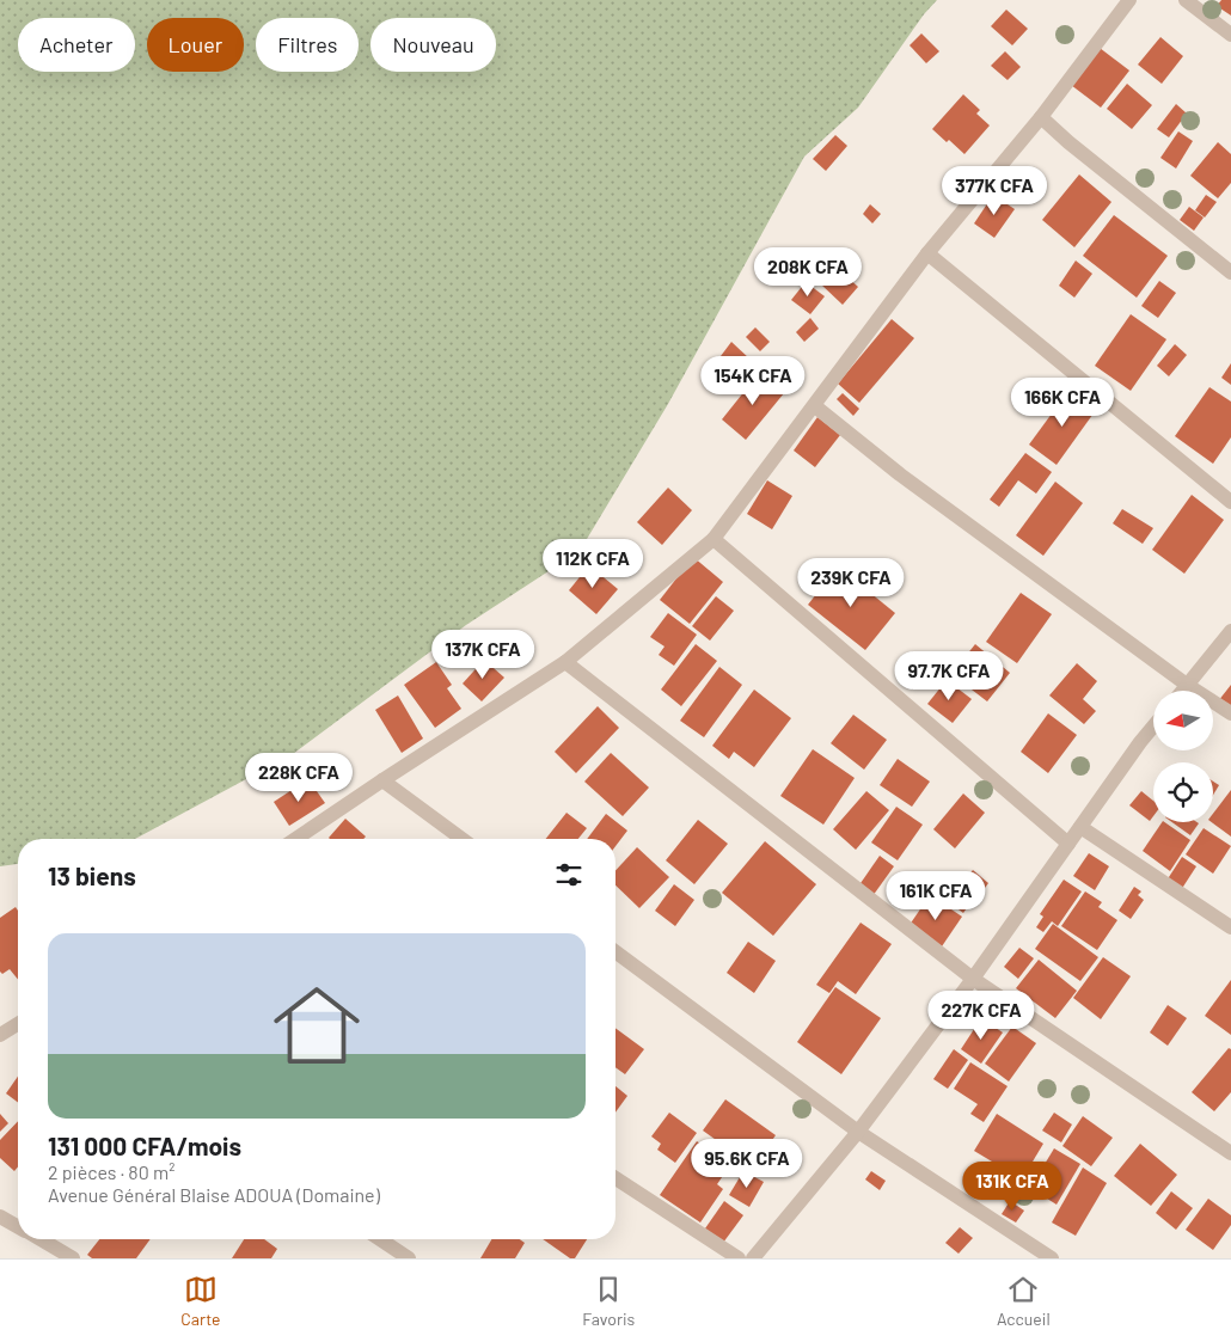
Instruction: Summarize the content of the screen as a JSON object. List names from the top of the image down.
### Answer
{
  "north": "left",
  "page": {
    "chip": [
      "Acheter",
      "Louer",
      "Filtres",
      "Nouveau"
    ],
    "price": [
      "377K CFA",
      "208K CFA",
      "154K CFA",
      "166K CFA",
      "112K CFA",
      "239K CFA",
      "137K CFA",
      "97.7K CFA",
      "228K CFA",
      "161K CFA",
      "227K CFA",
      "95.6K CFA",
      "131K CFA"
    ],
    "heading": "13 biens",
    "list": [
      {
        "name": "131 000 CFA/mois",
        "note": "2 pièces · 80 m² · Avenue Général Blaise ADOUA (Domaine)"
      }
    ],
    "tabs": ["Carte", "Favoris", "Accueil"]
  }
}
